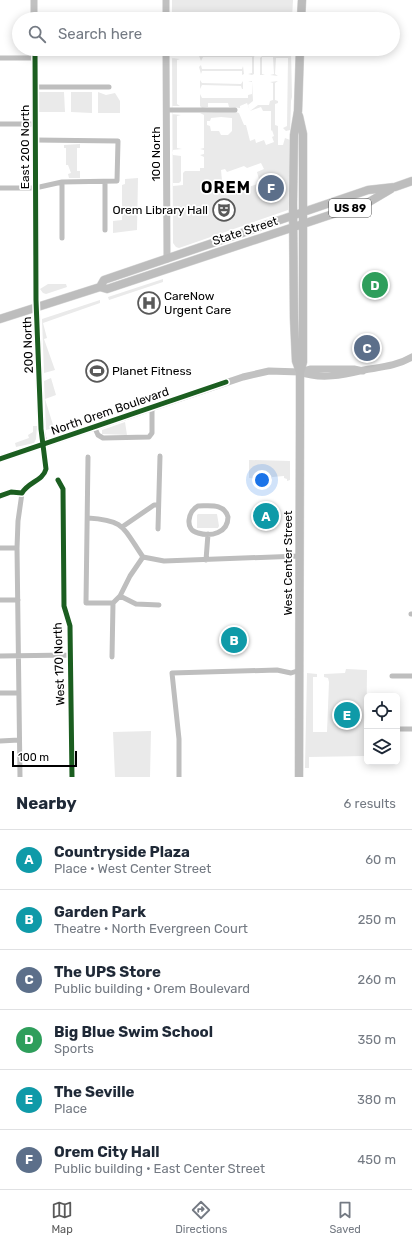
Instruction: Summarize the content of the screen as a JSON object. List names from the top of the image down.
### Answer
{
  "streets": {
    "main road": ["US 89", "State Street", "West Center Street"],
    "street": [
      "East 200 North",
      "100 North",
      "200 North",
      "North Orem Boulevard",
      "West 170 North"
    ]
  },
  "crossings": [
    ["East 200 North", "200 North"],
    ["100 North", "State Street"],
    ["State Street", "200 North"],
    ["State Street", "West Center Street"],
    ["200 North", "North Orem Boulevard"],
    ["North Orem Boulevard", "West Center Street"]
  ],
  "districts": ["OREM"],
  "places": {
    "theatre": ["Orem Library Hall"],
    "hospital": ["CareNow Urgent Care"],
    "sports": ["Planet Fitness"]
  },
  "scale_bar": "100 m",
  "page": {
    "search": "Search here",
    "pins": [
      "F",
      "D",
      "C",
      "A",
      "B",
      "E"
    ],
    "scale": "100 m",
    "heading": ["Nearby", "6 results"],
    "list": [
      {
        "mark": "A",
        "name": "Countryside Plaza",
        "note": "Place · West Center Street",
        "value": "60 m"
      },
      {
        "mark": "B",
        "name": "Garden Park",
        "note": "Theatre · North Evergreen Court",
        "value": "250 m"
      },
      {
        "mark": "C",
        "name": "The UPS Store",
        "note": "Public building · Orem Boulevard",
        "value": "260 m"
      },
      {
        "mark": "D",
        "name": "Big Blue Swim School",
        "note": "Sports",
        "value": "350 m"
      },
      {
        "mark": "E",
        "name": "The Seville",
        "note": "Place",
        "value": "380 m"
      },
      {
        "mark": "F",
        "name": "Orem City Hall",
        "note": "Public building · East Center Street",
        "value": "450 m"
      }
    ],
    "nav": ["Map", "Directions", "Saved"]
  }
}
